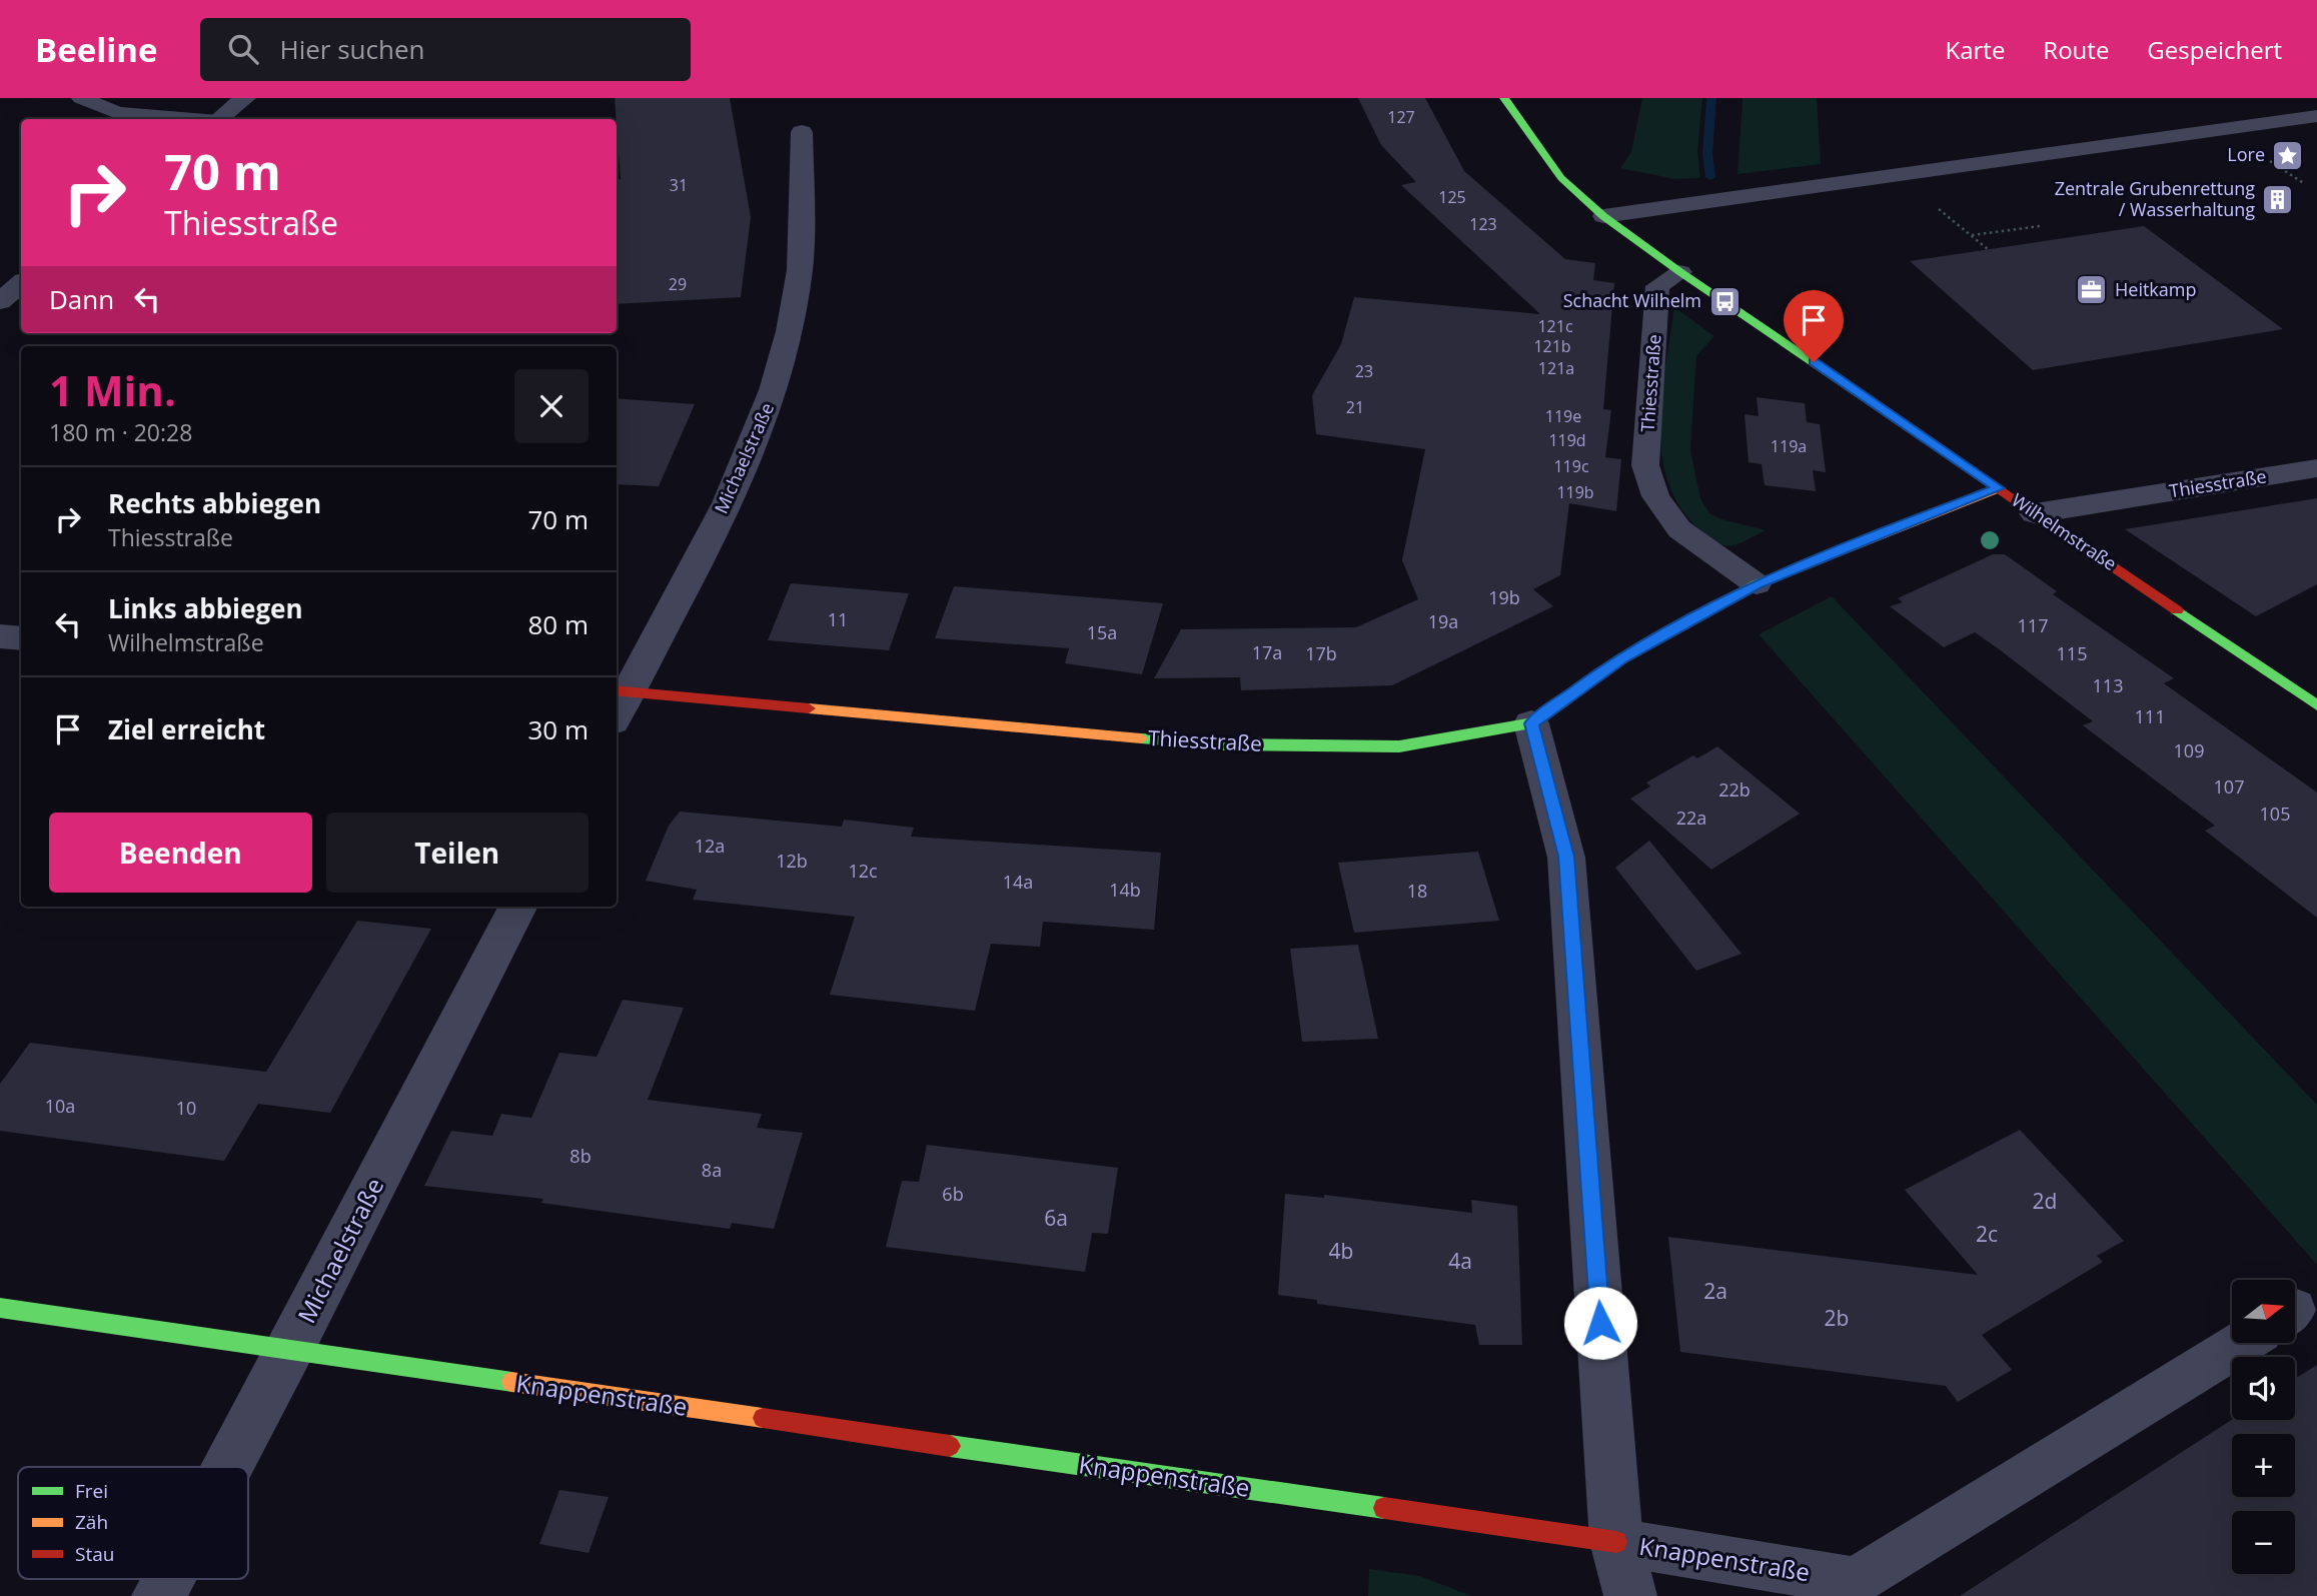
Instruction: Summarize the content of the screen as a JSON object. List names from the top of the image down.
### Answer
{
  "streets": {
    "street": [
      "Thiesstraße",
      "Michaelstraße",
      "Wilhelmstraße",
      "Knappenstraße"
    ]
  },
  "crossings": [
    ["Thiesstraße", "Michaelstraße"],
    ["Thiesstraße", "Wilhelmstraße"],
    ["Michaelstraße", "Knappenstraße"]
  ],
  "places": {
    "place": ["Lore"],
    "building": ["Zentrale Grubenrettung / Wasserhaltung"],
    "office": ["Heitkamp"],
    "bus stop": ["Schacht Wilhelm"]
  },
  "house_numbers": [
    "127",
    "31",
    "125",
    "123",
    "29",
    "121c",
    "121b",
    "121a",
    "23",
    "21",
    "119e",
    "119d",
    "119a",
    "119c",
    "119b",
    "19b",
    "11",
    "19a",
    "117",
    "15a",
    "17a",
    "17b",
    "115",
    "113",
    "111",
    "109",
    "107",
    "22b",
    "105",
    "22a",
    "12a",
    "12b",
    "12c",
    "14a",
    "14b",
    "18",
    "10a",
    "10",
    "8b",
    "8a",
    "6b",
    "2d",
    "6a",
    "2c",
    "4b",
    "4a",
    "2a",
    "2b"
  ],
  "legend": ["Frei", "Zäh", "Stau"],
  "north": "right",
  "page": {
    "header": "Beeline",
    "search": "Hier suchen",
    "nav": ["Karte", "Route", "Gespeichert"],
    "turn": ["70 m", "Thiesstraße"],
    "then": "Dann",
    "heading": ["1 Min.", "180 m · 20:28"],
    "list": [
      {
        "name": "Rechts abbiegen",
        "note": "Thiesstraße",
        "value": "70 m"
      },
      {
        "name": "Links abbiegen",
        "note": "Wilhelmstraße",
        "value": "80 m"
      },
      {
        "name": "Ziel erreicht",
        "value": "30 m"
      }
    ],
    "buttons": ["Beenden", "Teilen"],
    "map_buttons": ["+", "−"]
  }
}
